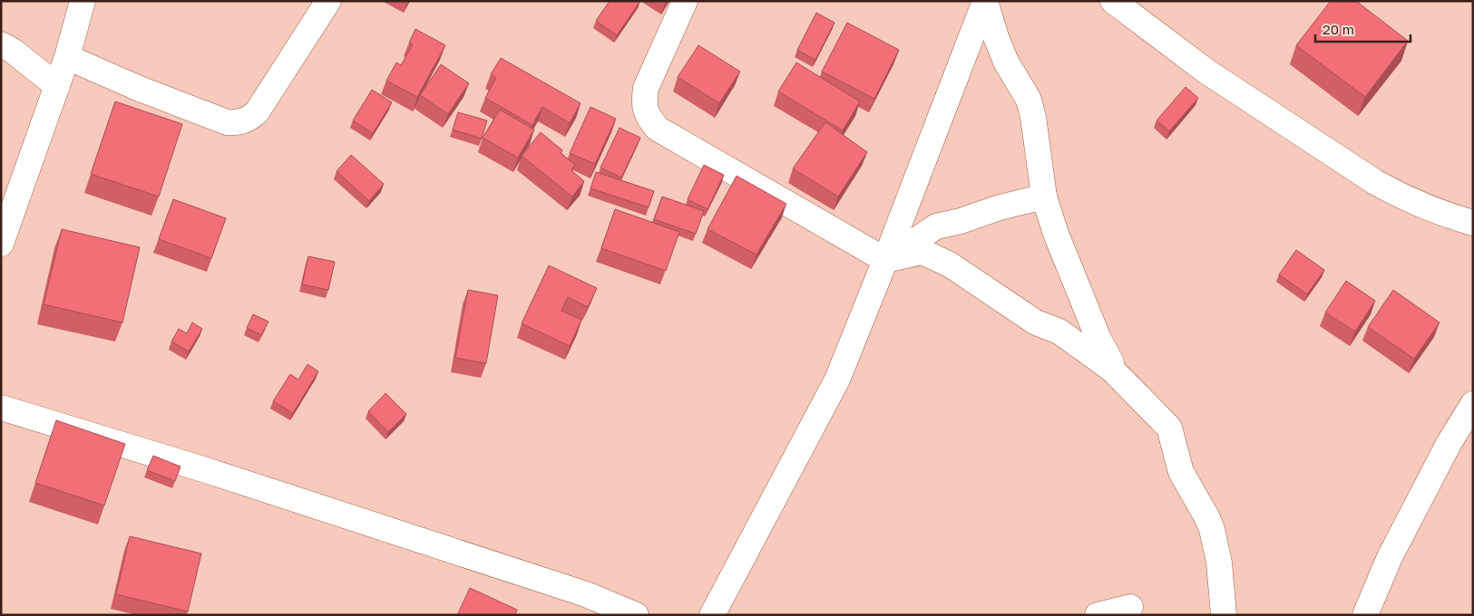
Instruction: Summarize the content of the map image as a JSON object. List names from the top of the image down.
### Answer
{
  "scale_bar": "20 m"
}
